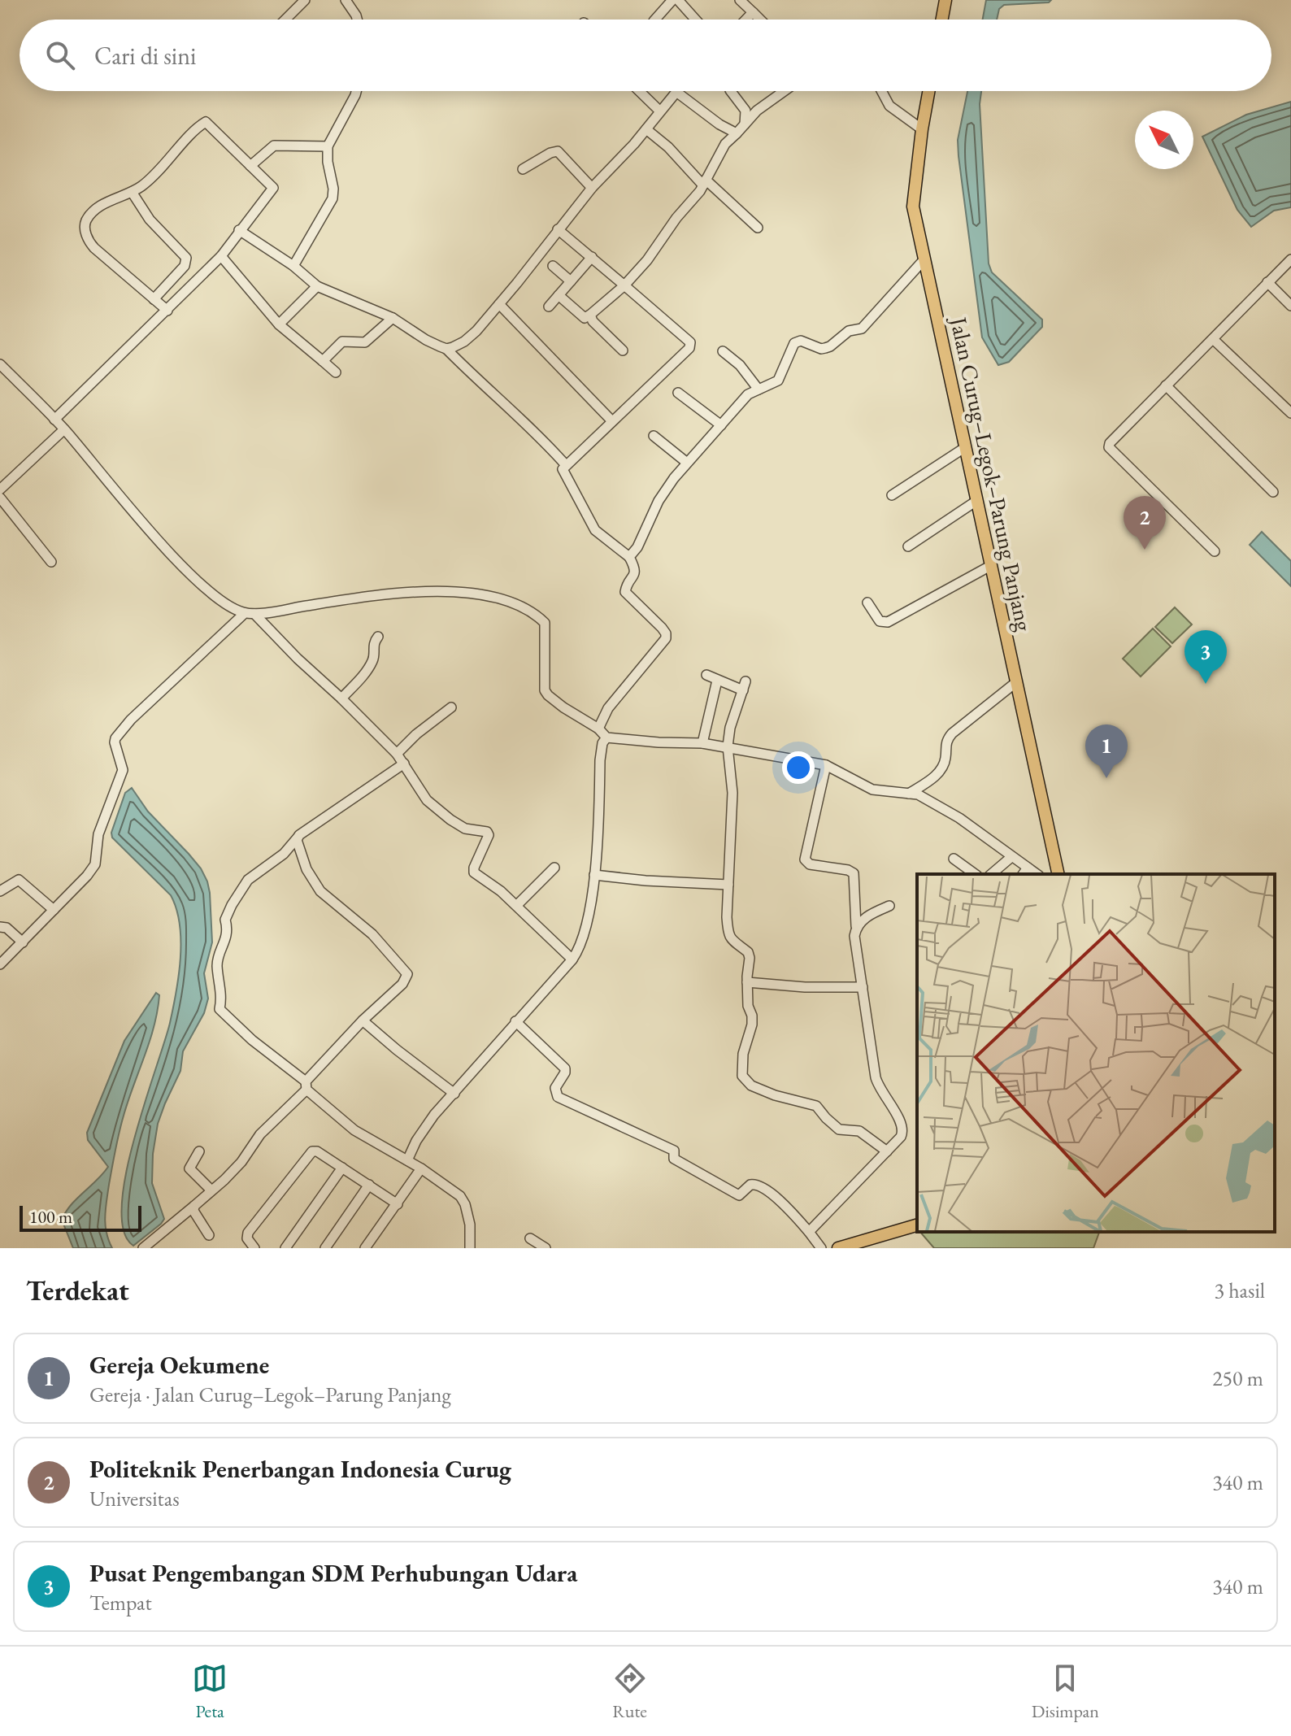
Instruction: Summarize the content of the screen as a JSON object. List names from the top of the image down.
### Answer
{
  "streets": {
    "main road": ["Jalan Curug–Legok–Parung Panjang"]
  },
  "scale_bar": "100 m",
  "north": "top left",
  "page": {
    "search": "Cari di sini",
    "pins": ["2", "3", "1"],
    "scale": "100 m",
    "heading": ["Terdekat", "3 hasil"],
    "list": [
      {
        "mark": "1",
        "name": "Gereja Oekumene",
        "note": "Gereja · Jalan Curug–Legok–Parung Panjang",
        "value": "250 m"
      },
      {
        "mark": "2",
        "name": "Politeknik Penerbangan Indonesia Curug",
        "note": "Universitas",
        "value": "340 m"
      },
      {
        "mark": "3",
        "name": "Pusat Pengembangan SDM Perhubungan Udara",
        "note": "Tempat",
        "value": "340 m"
      }
    ],
    "nav": ["Peta", "Rute", "Disimpan"]
  }
}
